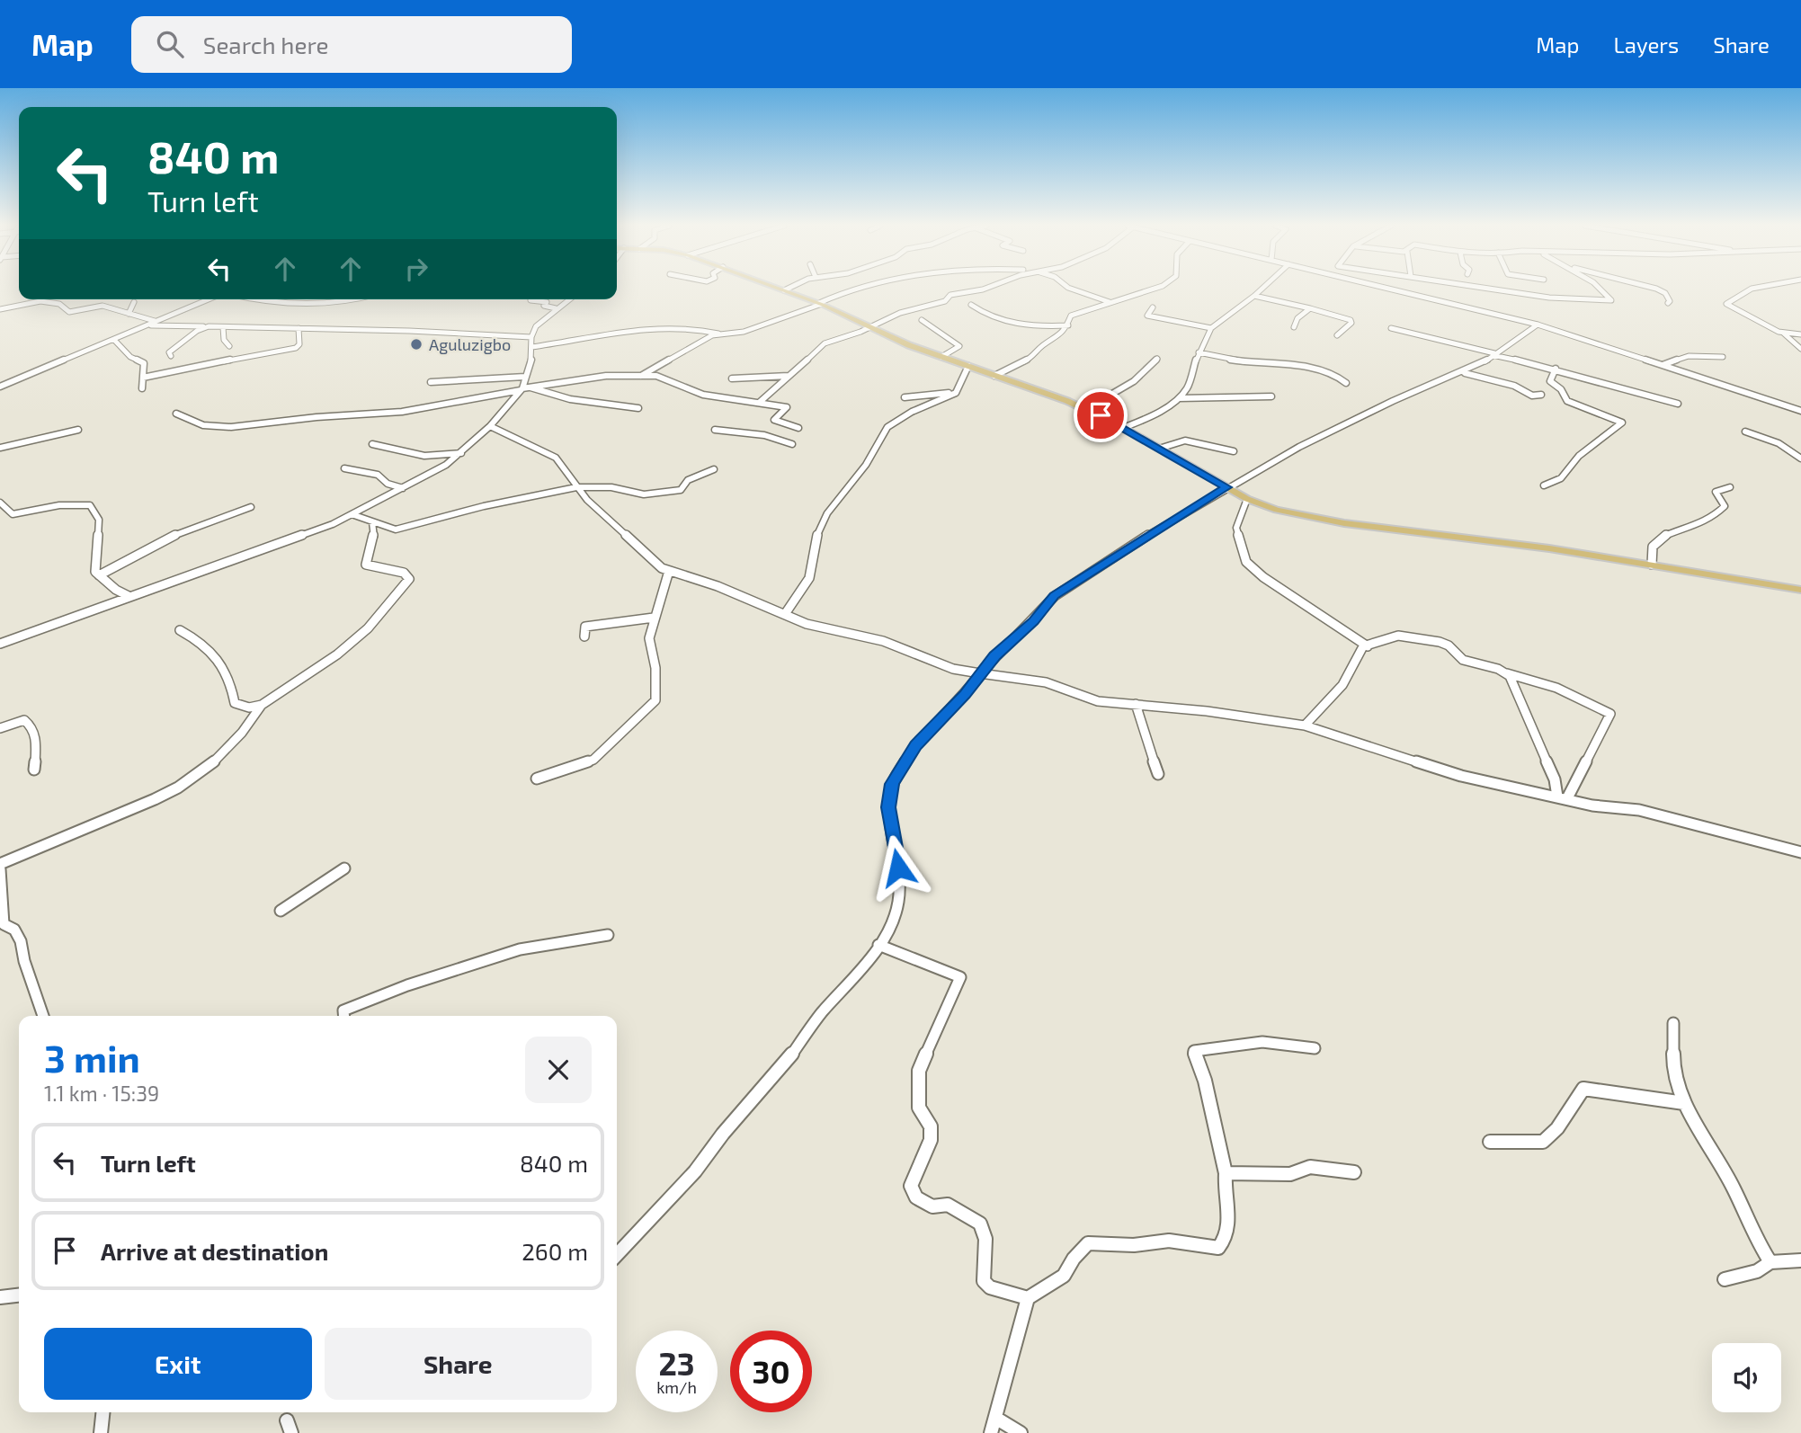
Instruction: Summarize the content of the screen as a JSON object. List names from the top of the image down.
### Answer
{
  "places": ["Aguluzigbo"],
  "page": {
    "header": "Map",
    "search": "Search here",
    "nav": ["Map", "Layers", "Share"],
    "turn": ["840 m", "Turn left"],
    "heading": ["3 min", "1.1 km · 15:39"],
    "list": [
      {
        "name": "Turn left",
        "value": "840 m"
      },
      {
        "name": "Arrive at destination",
        "value": "260 m"
      }
    ],
    "buttons": ["Exit", "Share"],
    "speed": "23 km/h",
    "limit": "30"
  }
}
